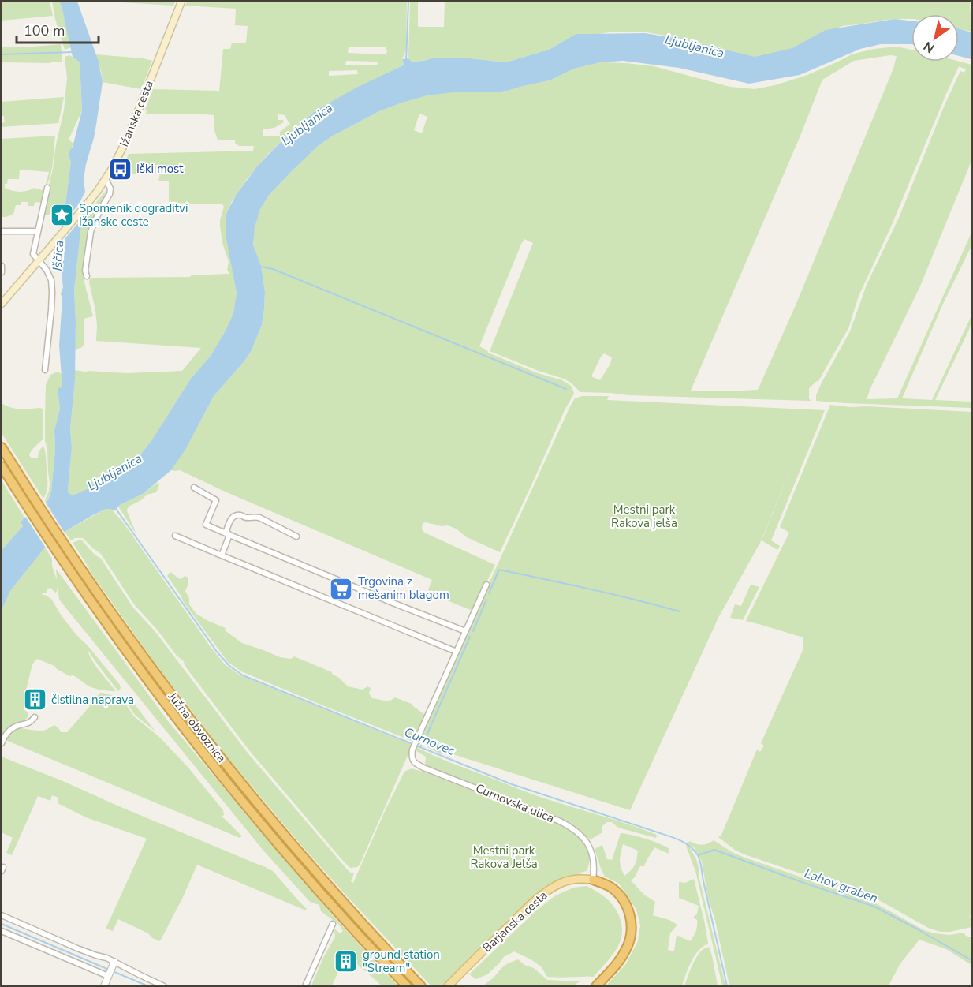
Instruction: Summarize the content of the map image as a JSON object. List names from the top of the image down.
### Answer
{
  "streets": {
    "highway": ["Južna obvoznica"],
    "main road": ["Ižanska cesta", "Barjanska cesta"],
    "street": ["Curnovska ulica"]
  },
  "crossings": [
    ["Curnovska ulica", "Barjanska cesta"]
  ],
  "water": [
    "Ljubljanica",
    "Iščica",
    "Curnovec",
    "Lahov graben"
  ],
  "parks": ["Mestni park Rakova jelša", "Mestni park Rakova Jelša"],
  "places": {
    "bus stop": ["Iški most"],
    "place": ["Spomenik dograditvi Ižanske ceste"],
    "supermarket": ["Trgovina z mešanim blagom"],
    "building": ["čistilna naprava", "ground station \"Stream\""]
  },
  "scale_bar": "100 m",
  "north": "bottom left"
}
